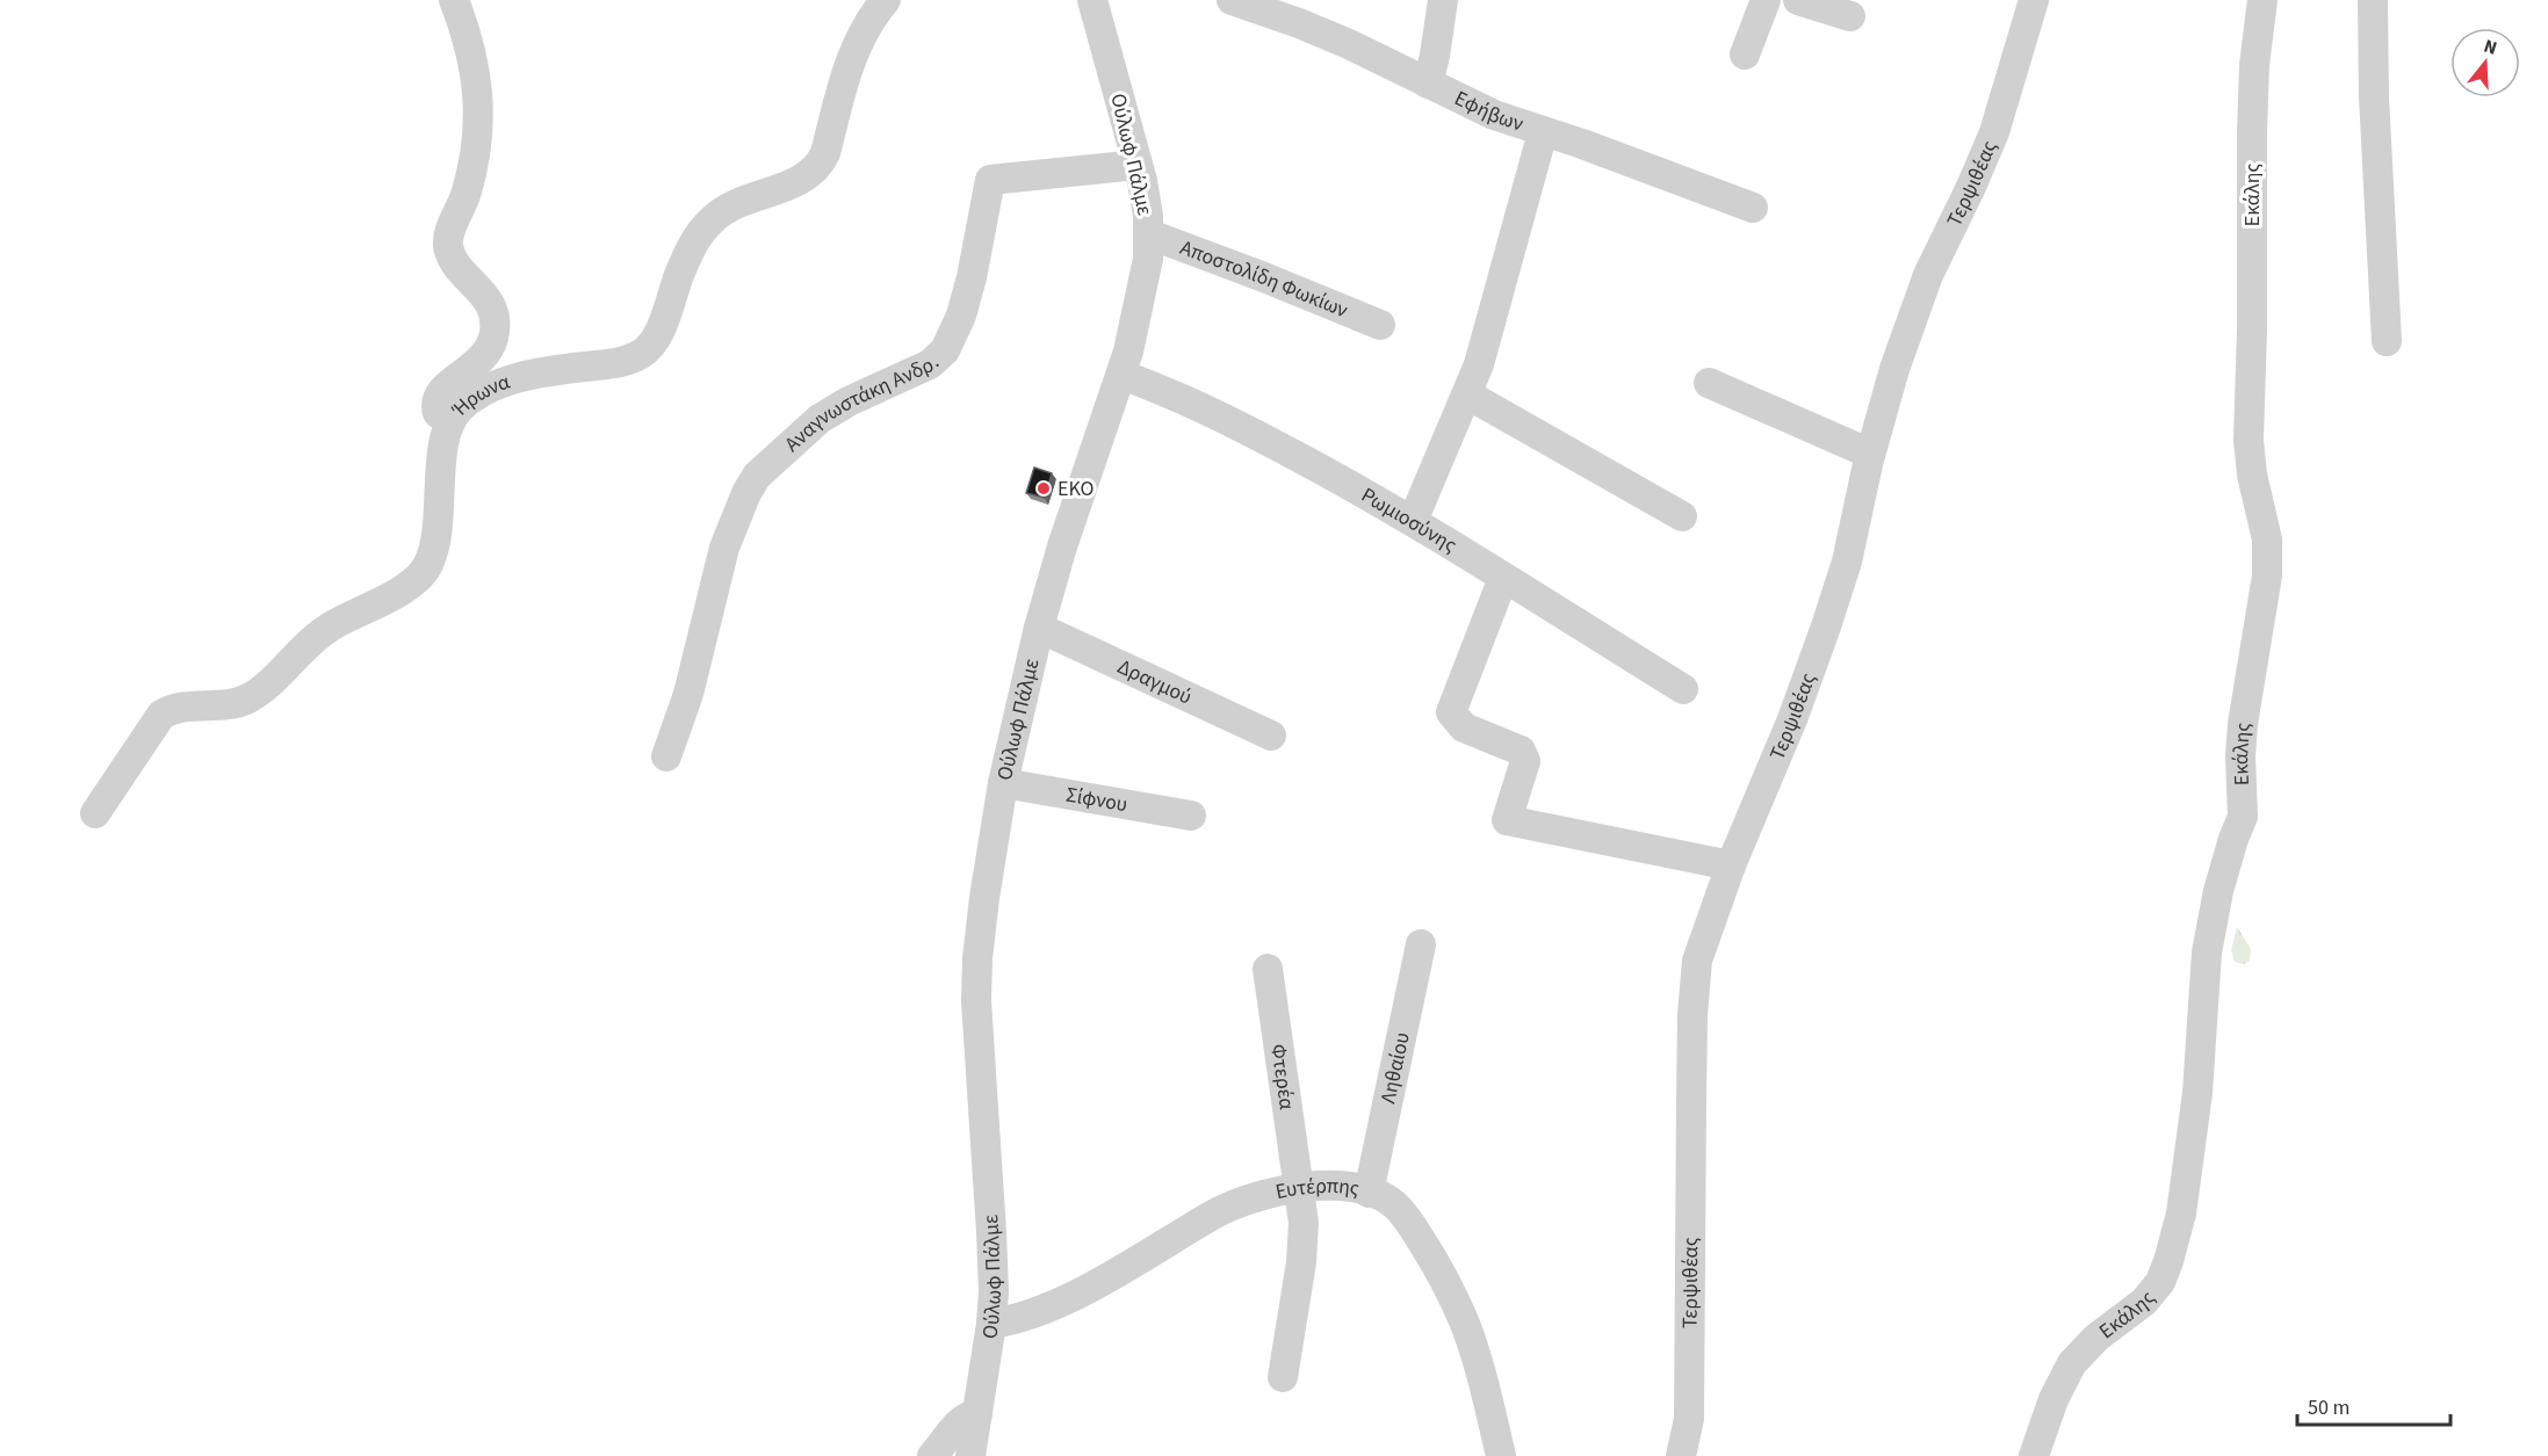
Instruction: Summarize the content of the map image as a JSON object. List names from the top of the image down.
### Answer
{
  "streets": {
    "street": [
      "Εφήβων",
      "Ούλωφ Πάλμε",
      "Τερψιθέας",
      "Εκάλης",
      "Αποστολίδη Φωκίων",
      "Ήρωνα",
      "Αναγνωστάκη Ανδρ.",
      "Ρωμιοσύνης",
      "Δραγμού",
      "Σίφνου",
      "Ληθαίου",
      "Φτερέα",
      "Ευτέρπης"
    ]
  },
  "crossings": [
    ["Ούλωφ Πάλμε", "Αποστολίδη Φωκίων"],
    ["Ούλωφ Πάλμε", "Αναγνωστάκη Ανδρ."],
    ["Ούλωφ Πάλμε", "Ρωμιοσύνης"],
    ["Ούλωφ Πάλμε", "Δραγμού"],
    ["Ούλωφ Πάλμε", "Σίφνου"],
    ["Ούλωφ Πάλμε", "Ευτέρπης"],
    ["Ληθαίου", "Ευτέρπης"],
    ["Φτερέα", "Ευτέρπης"]
  ],
  "places": ["EKO"],
  "scale_bar": "50 m",
  "north": "top"
}
